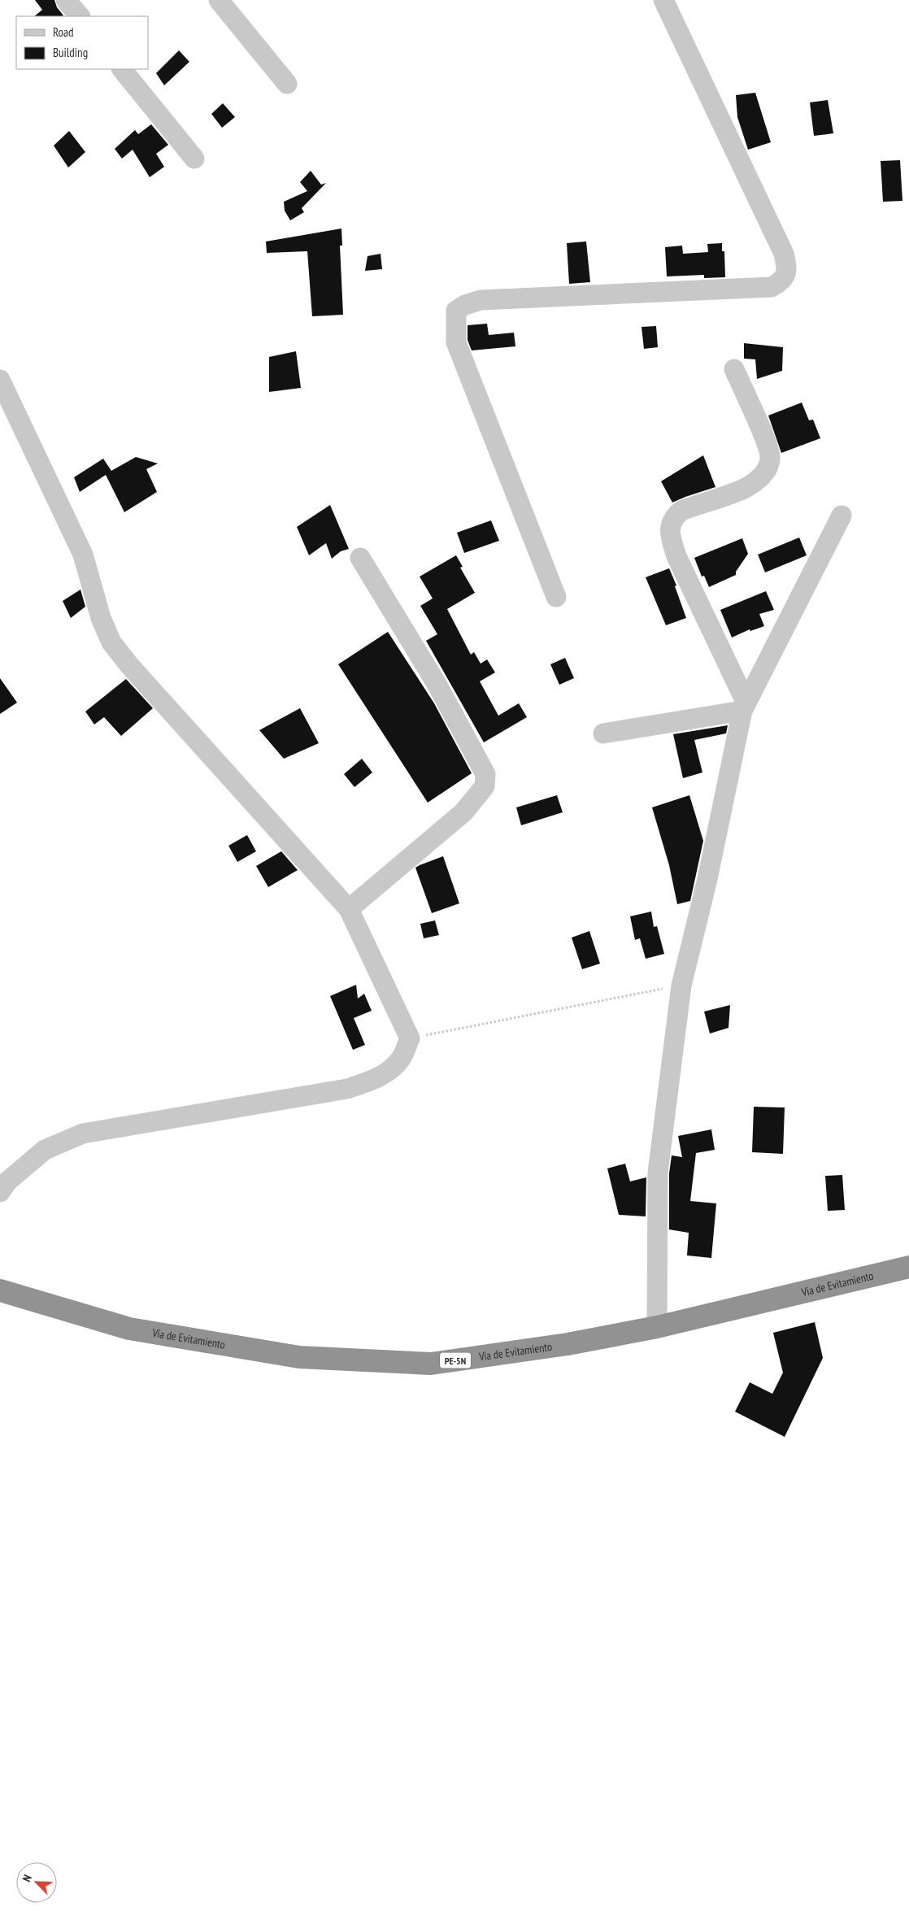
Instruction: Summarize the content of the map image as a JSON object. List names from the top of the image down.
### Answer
{
  "streets": {
    "highway": ["Vía de Evitamiento", "PE-5N"]
  },
  "legend": ["Road", "Building"],
  "north": "top left"
}
